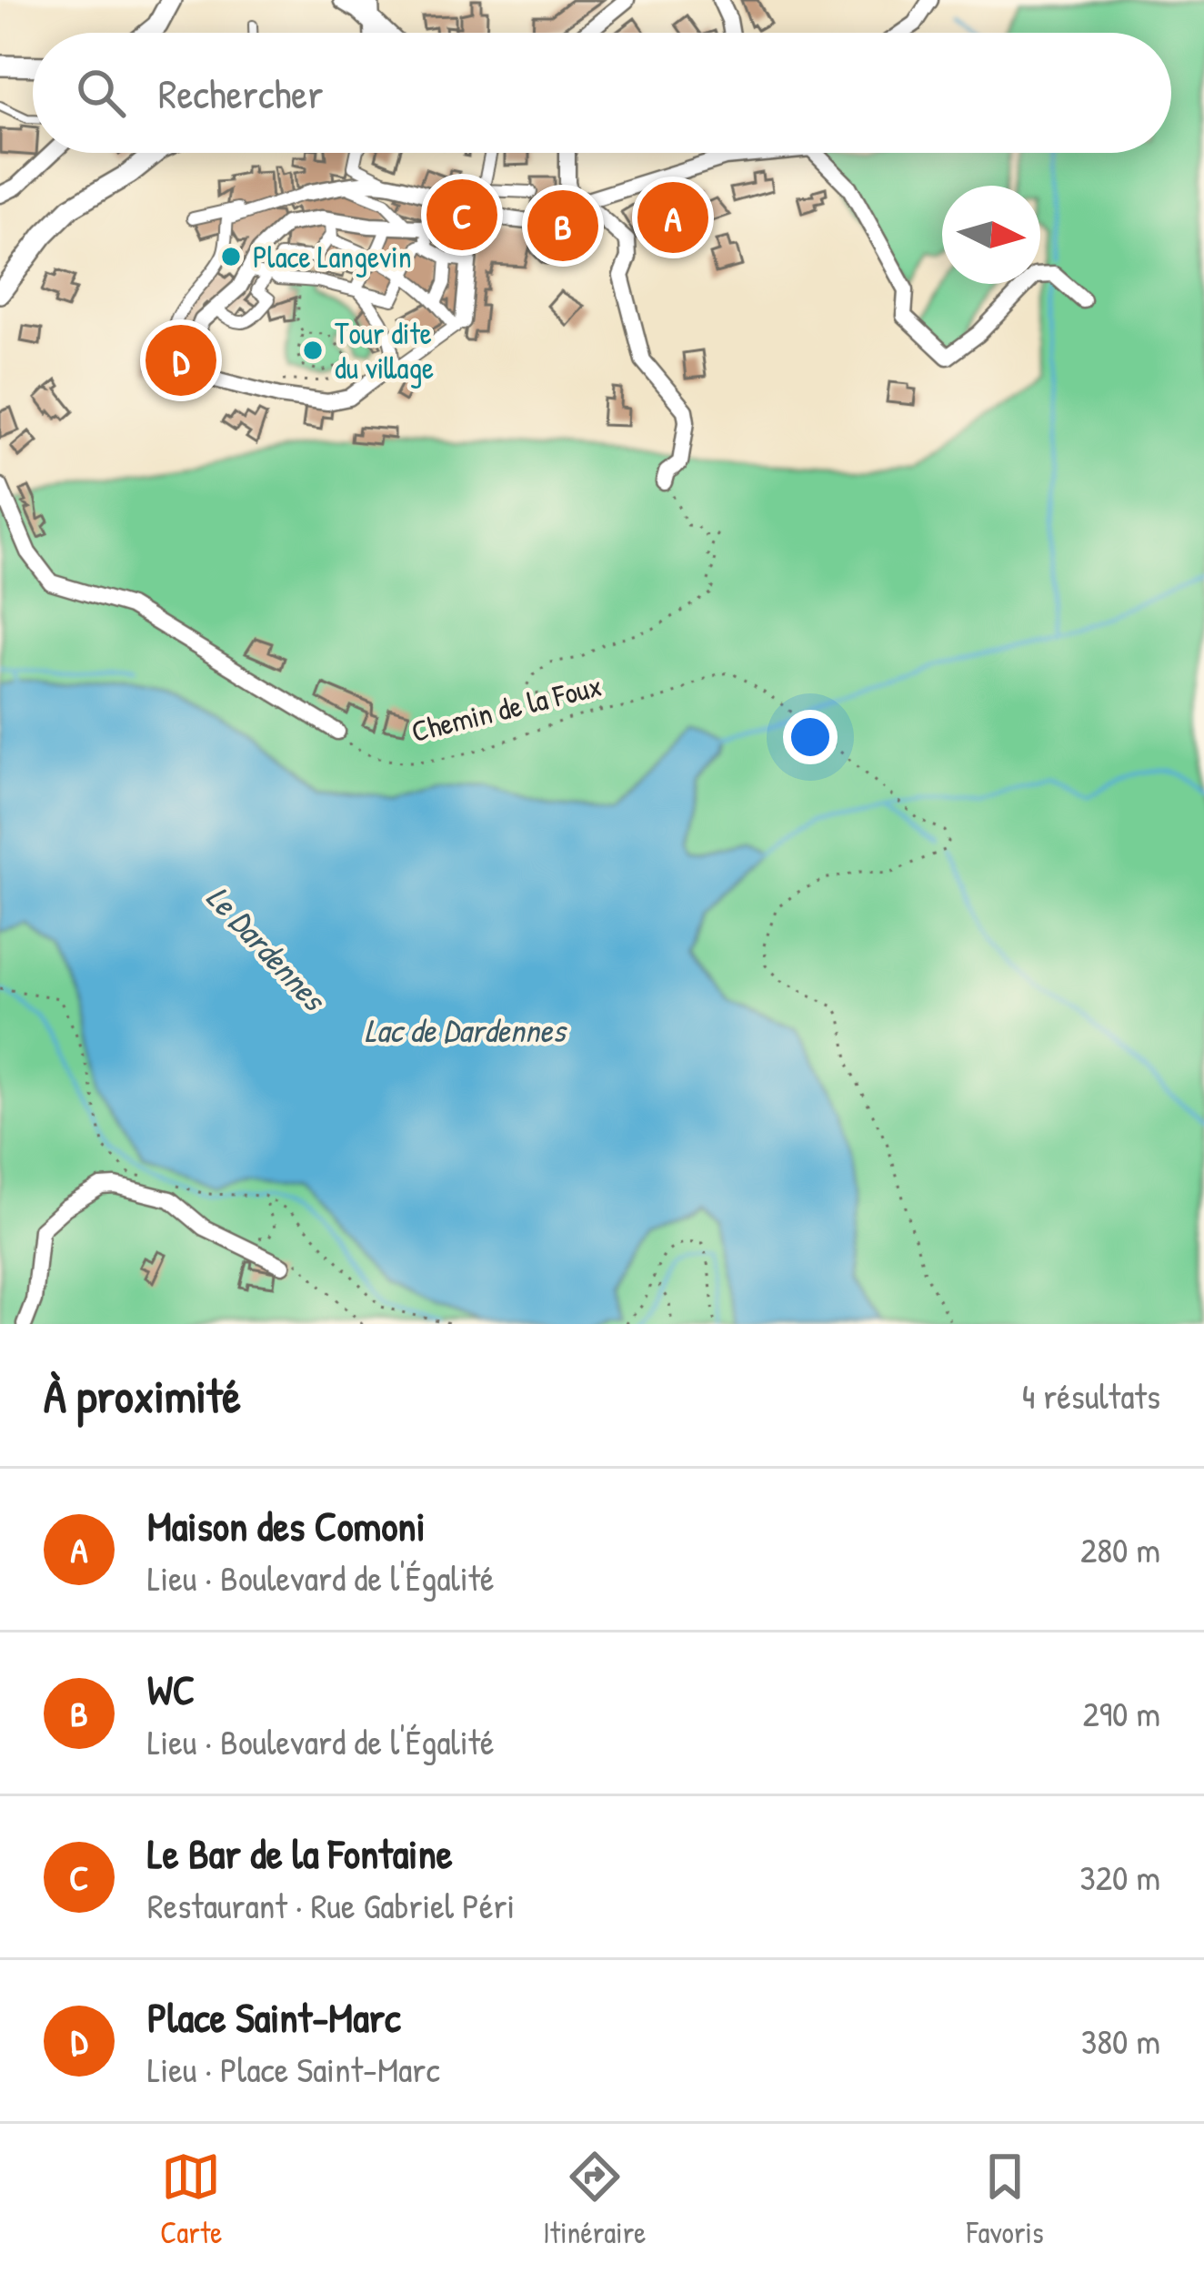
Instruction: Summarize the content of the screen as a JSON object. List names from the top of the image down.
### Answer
{
  "streets": {
    "path": ["Chemin de la Foux"]
  },
  "water": ["Le Dardennes", "Lac de Dardennes"],
  "places": ["Place Langevin", "Tour dite du village"],
  "north": "right",
  "page": {
    "search": "Rechercher",
    "pins": [
      "C",
      "A",
      "B",
      "D"
    ],
    "heading": ["À proximité", "4 résultats"],
    "list": [
      {
        "mark": "A",
        "name": "Maison des Comoni",
        "note": "Lieu · Boulevard de l'Égalité",
        "value": "280 m"
      },
      {
        "mark": "B",
        "name": "WC",
        "note": "Lieu · Boulevard de l'Égalité",
        "value": "290 m"
      },
      {
        "mark": "C",
        "name": "Le Bar de la Fontaine",
        "note": "Restaurant · Rue Gabriel Péri",
        "value": "320 m"
      },
      {
        "mark": "D",
        "name": "Place Saint-Marc",
        "note": "Lieu · Place Saint-Marc",
        "value": "380 m"
      }
    ],
    "nav": ["Carte", "Itinéraire", "Favoris"]
  }
}
